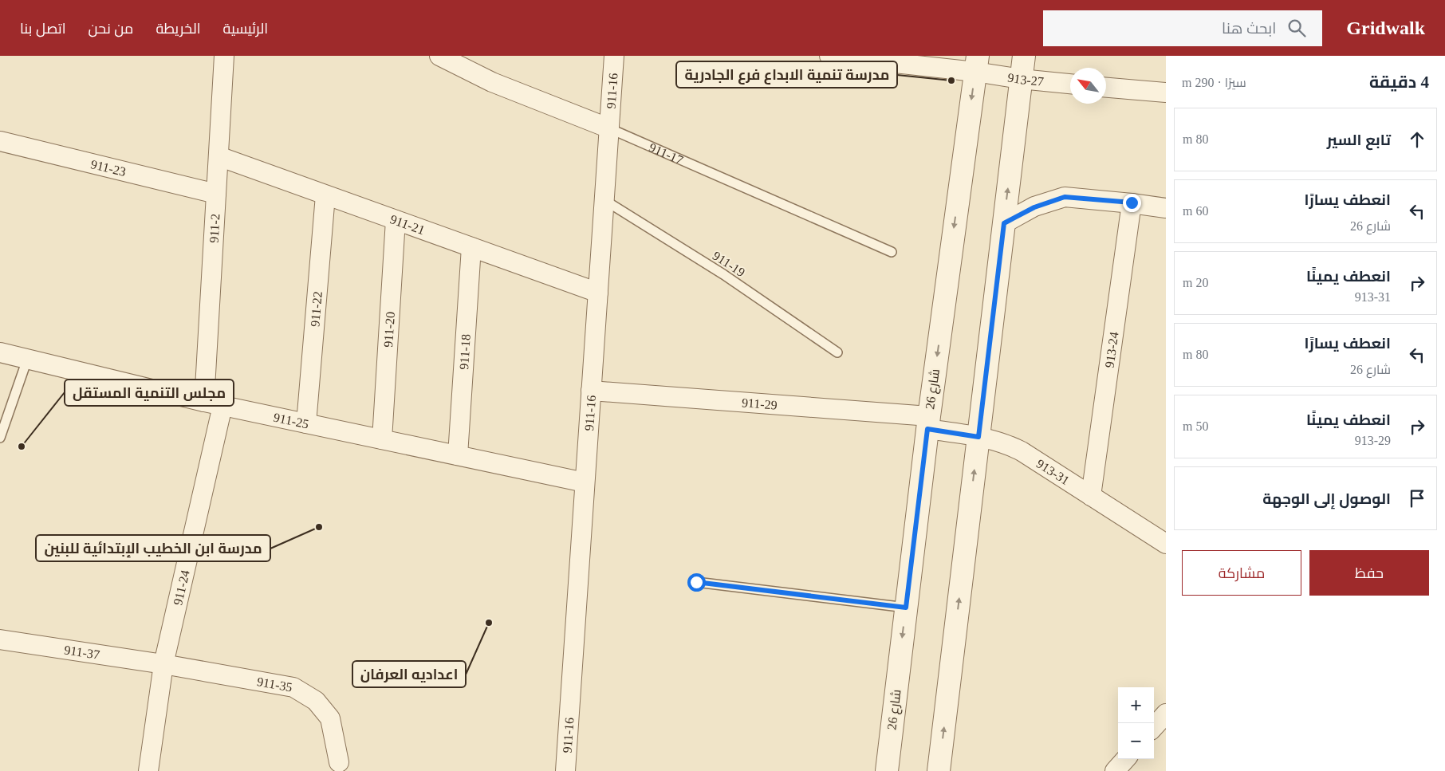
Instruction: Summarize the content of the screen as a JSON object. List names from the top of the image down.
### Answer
{
  "streets": {
    "street": [
      "913-27",
      "911-16",
      "911-17",
      "911-23",
      "911-21",
      "911-2",
      "911-22",
      "911-20",
      "913-24",
      "911-18",
      "شارع 26",
      "911-29",
      "911-25",
      "913-31",
      "911-24",
      "911-37",
      "911-35"
    ],
    "lane": ["911-19"]
  },
  "crossings": [
    ["913-27", "شارع 26"],
    ["911-16", "911-17"],
    ["911-16", "911-21"],
    ["911-16", "911-19"],
    ["911-16", "911-29"],
    ["911-16", "911-25"],
    ["911-23", "911-2"],
    ["911-21", "911-2"],
    ["911-21", "911-22"],
    ["911-21", "911-20"],
    ["911-21", "911-18"],
    ["911-2", "911-25"],
    ["911-22", "911-25"],
    ["911-20", "911-25"],
    ["913-24", "913-31"],
    ["911-18", "911-25"],
    ["شارع 26", "911-29"],
    ["شارع 26", "913-31"],
    ["911-29", "913-31"],
    ["911-25", "911-24"],
    ["911-24", "911-37"],
    ["911-24", "911-35"],
    ["911-37", "911-35"]
  ],
  "places": [
    "مدرسة تنمية الابداع فرع الجادرية",
    "مجلس التنمية المستقل",
    "مدرسة ابن الخطيب الإبتدائية للبنين",
    "اعداديه العرفان"
  ],
  "north": "top left",
  "page": {
    "header": "Gridwalk",
    "search": "ابحث هنا",
    "nav": [
      "الرئيسية",
      "الخريطة",
      "من نحن",
      "اتصل بنا"
    ],
    "heading": ["4 دقيقة", "سيرًا · 290 m"],
    "list": [
      ["تابع السير", "80 m"],
      ["انعطف يسارًا", "شارع 26", "60 m"],
      ["انعطف يمينًا", "913-31", "20 m"],
      ["انعطف يسارًا", "شارع 26", "80 m"],
      ["انعطف يمينًا", "913-29", "50 m"],
      "الوصول إلى الوجهة"
    ],
    "buttons": ["حفظ", "مشاركة"],
    "map_buttons": ["+", "−"]
  }
}
